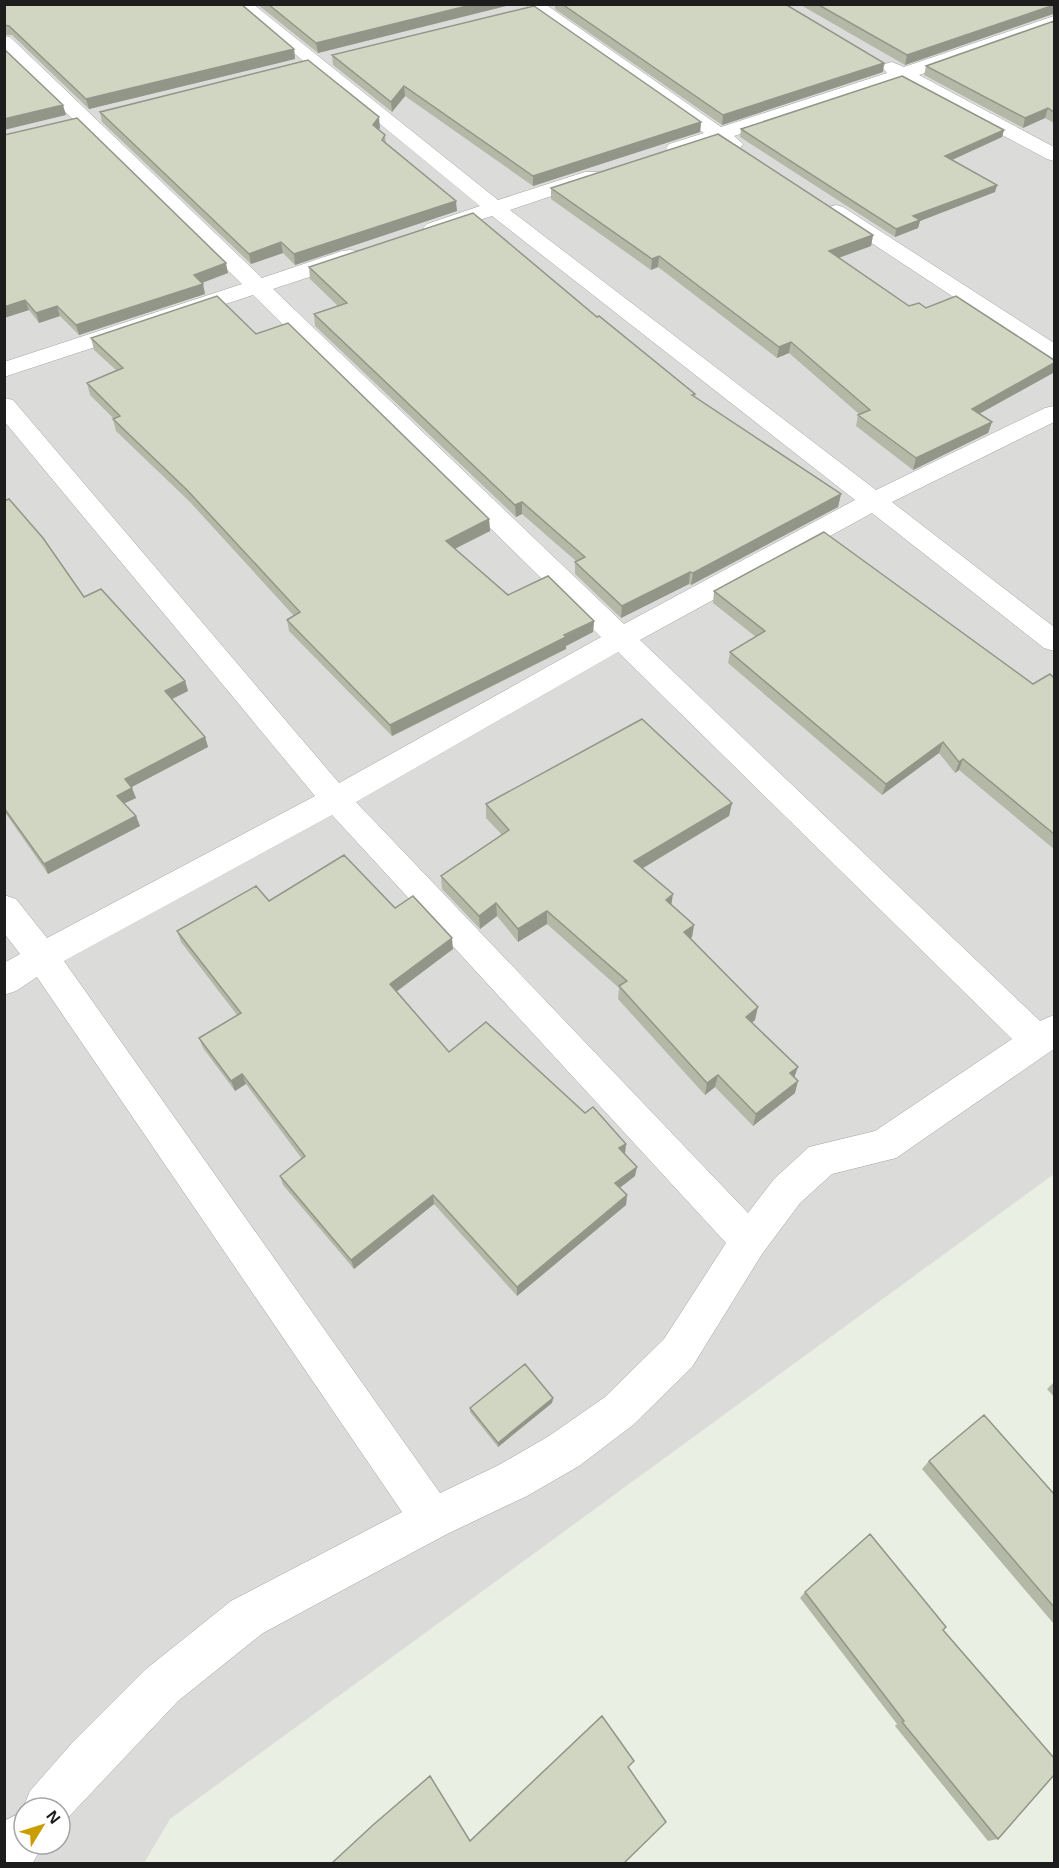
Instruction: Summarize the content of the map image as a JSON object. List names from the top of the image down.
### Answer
{
  "north": "top right"
}
